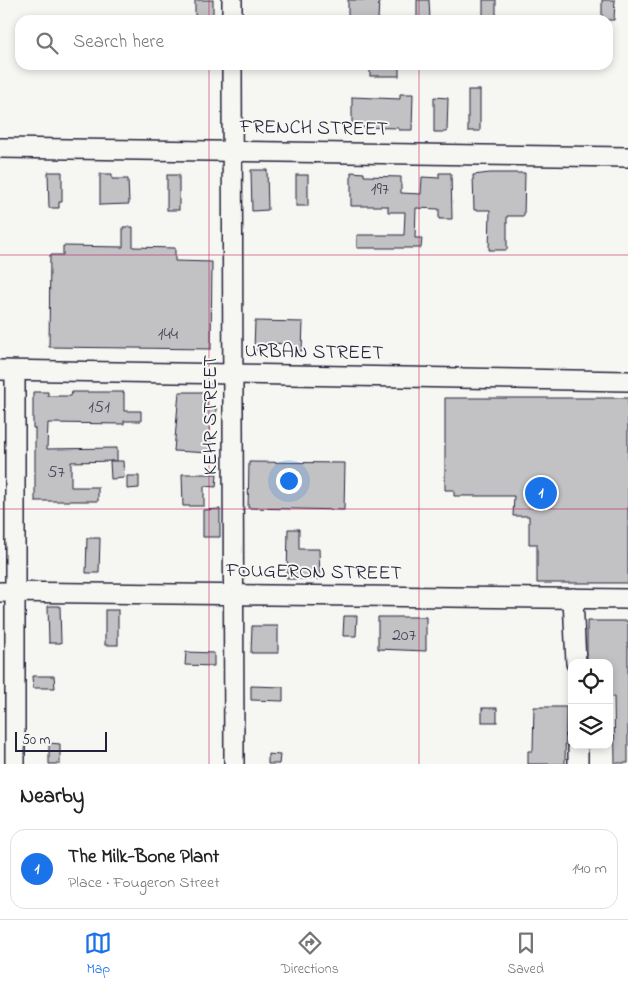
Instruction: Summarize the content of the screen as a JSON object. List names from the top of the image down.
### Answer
{
  "streets": {
    "street": [
      "FRENCH STREET",
      "URBAN STREET",
      "KEHR STREET",
      "FOUGERON STREET"
    ]
  },
  "crossings": [
    ["FRENCH STREET", "KEHR STREET"],
    ["URBAN STREET", "KEHR STREET"],
    ["KEHR STREET", "FOUGERON STREET"]
  ],
  "house_numbers": [
    "197",
    "144",
    "151",
    "57",
    "207"
  ],
  "scale_bar": "50 m",
  "page": {
    "search": "Search here",
    "pins": "1",
    "scale": "50 m",
    "heading": "Nearby",
    "list": [
      {
        "mark": "1",
        "name": "The Milk-Bone Plant",
        "note": "Place · Fougeron Street",
        "value": "140 m"
      }
    ],
    "nav": ["Map", "Directions", "Saved"]
  }
}
